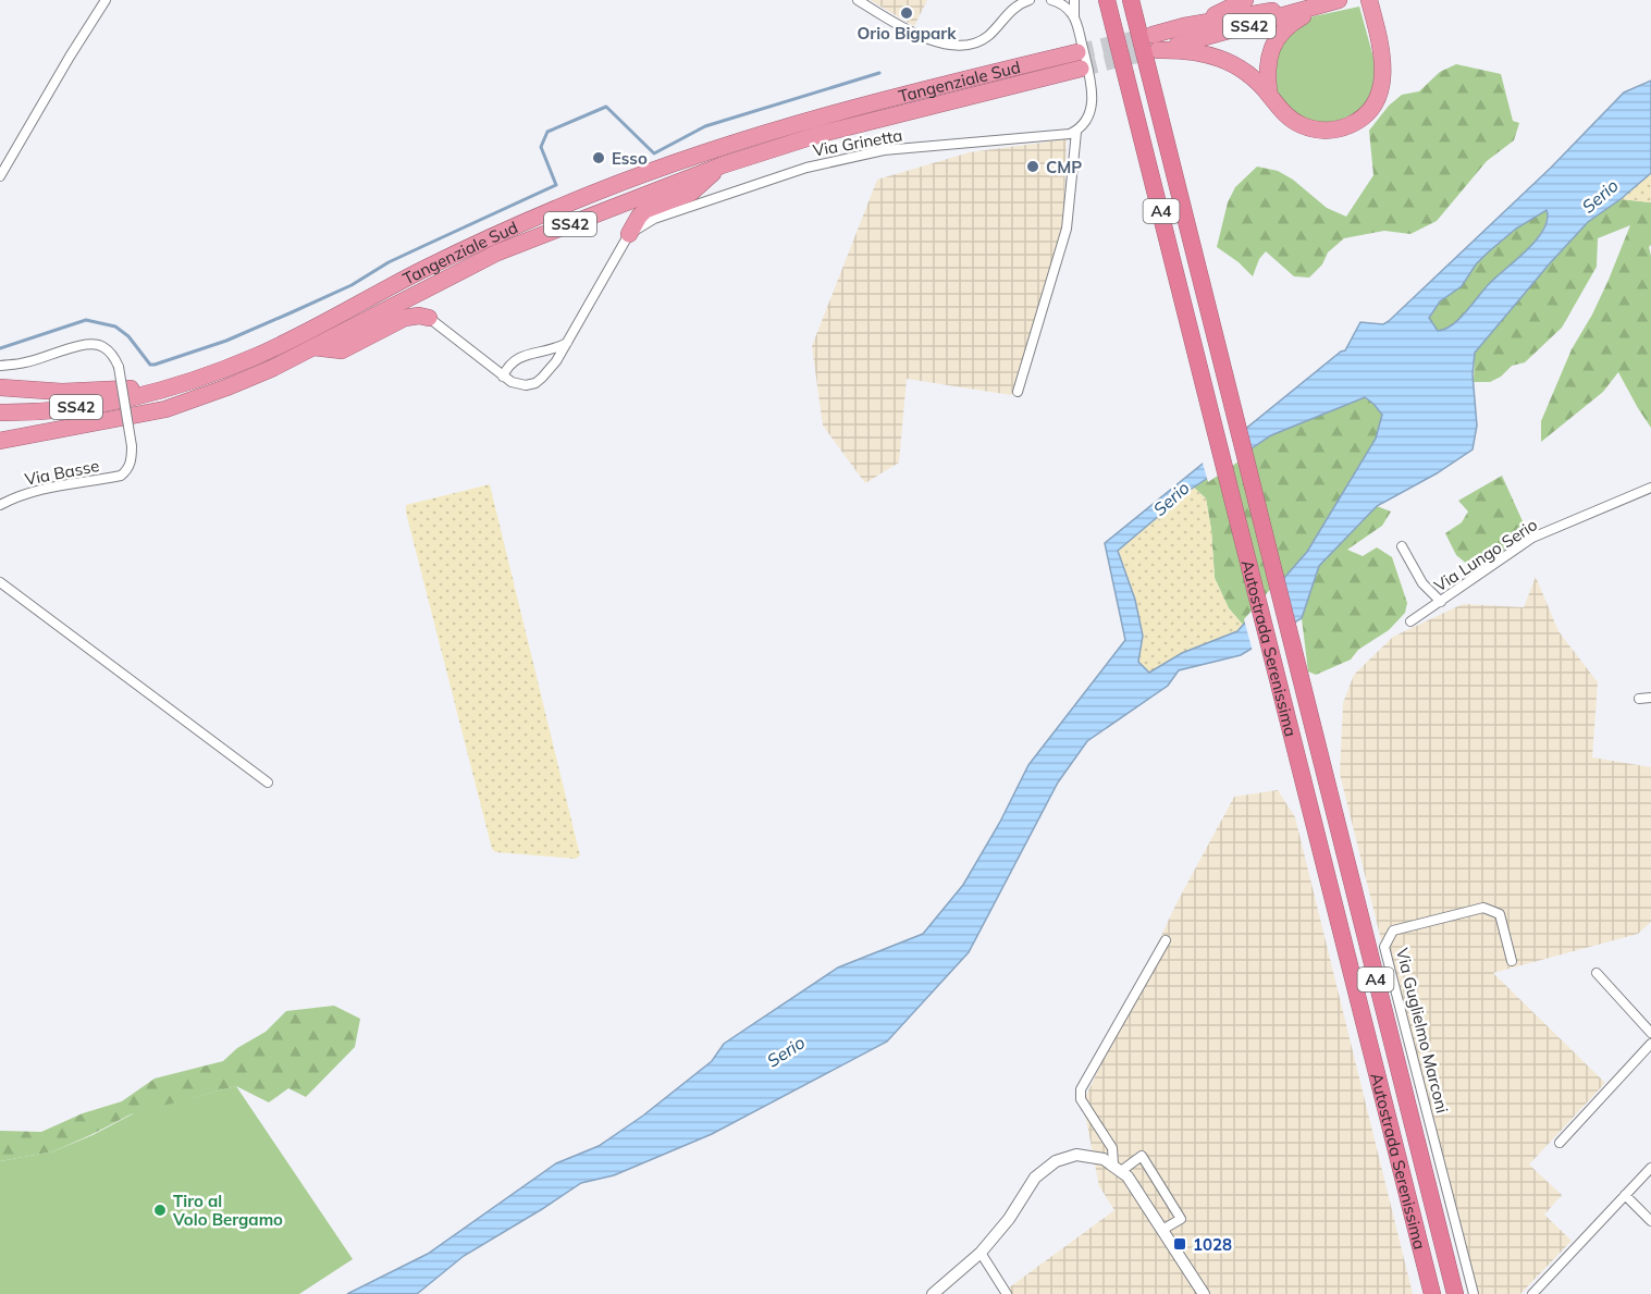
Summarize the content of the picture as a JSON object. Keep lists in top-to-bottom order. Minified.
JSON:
{"streets":{"highway":["SS42","Tangenziale Sud","A4","Autostrada Serenissima"],"street":["Via Grinetta","Via Basse","Via Lungo Serio","Via Guglielmo Marconi"]},"crossings":[["SS42","Tangenziale Sud"]],"water":["Serio"],"places":{"other":["Orio Bigpark","Esso","CMP","Tiro al Volo Bergamo"],"transit":["1028"]}}
